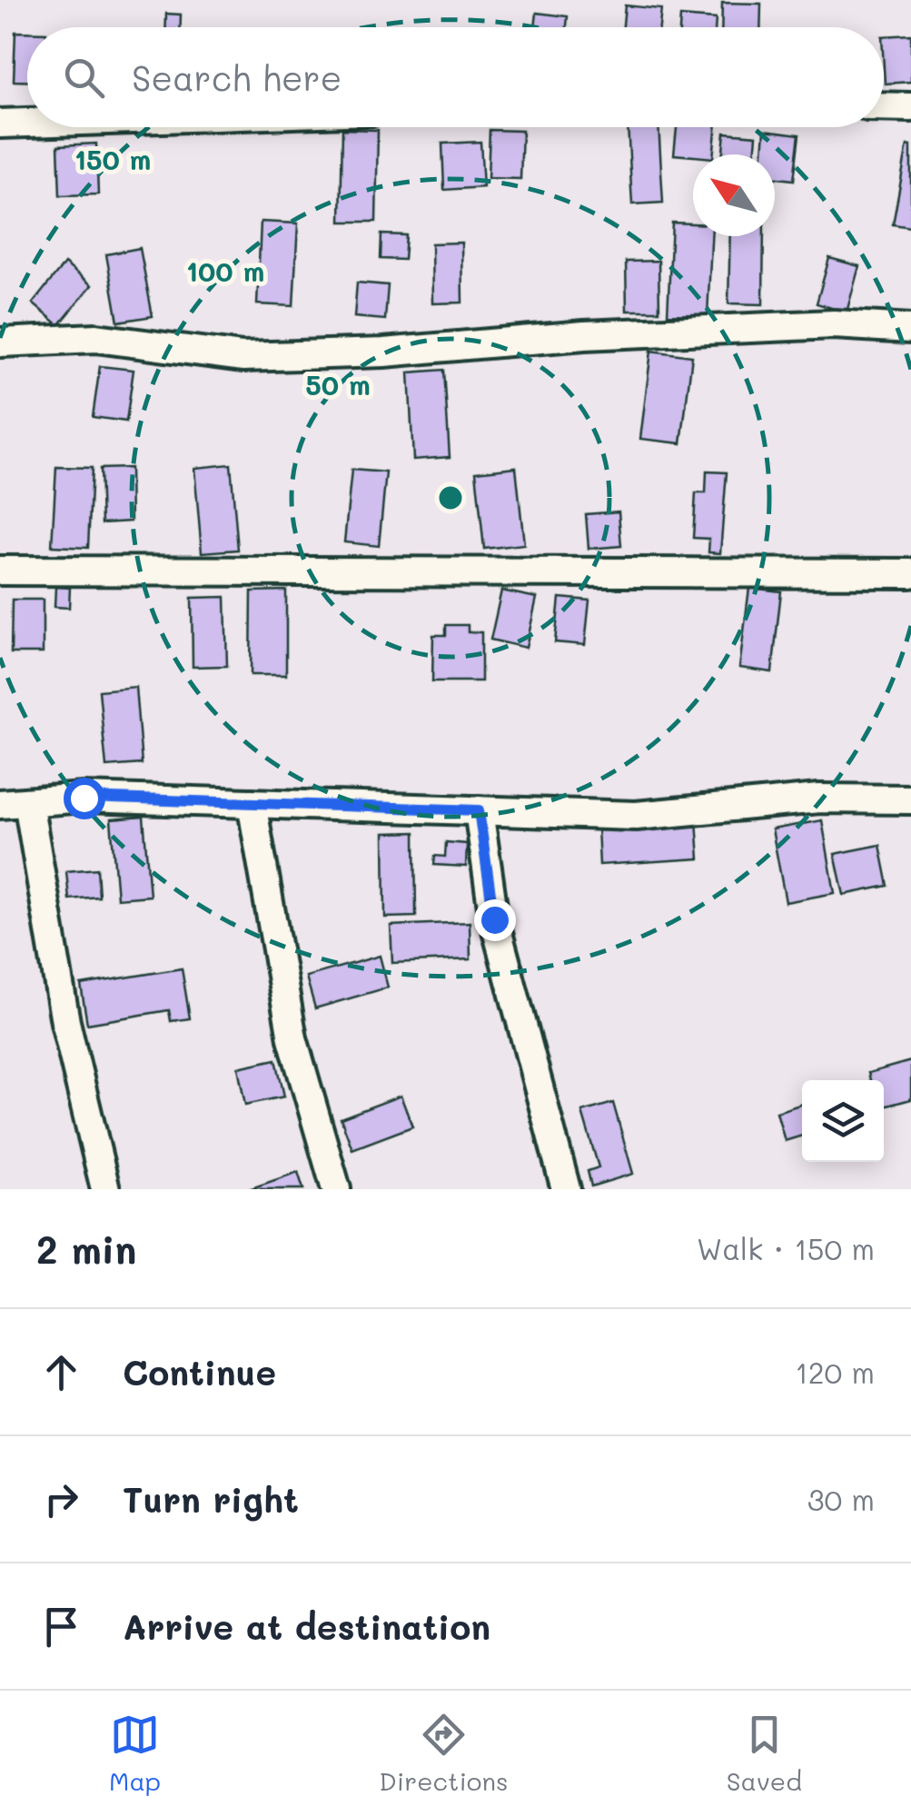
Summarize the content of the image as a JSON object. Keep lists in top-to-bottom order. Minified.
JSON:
{"north":"top left","page":{"search":"Search here","heading":["2 min","Walk · 150 m"],"list":[["Continue","120 m"],["Turn right","30 m"],"Arrive at destination"],"nav":["Map","Directions","Saved"]},"rings":["150 m","100 m","50 m"]}
